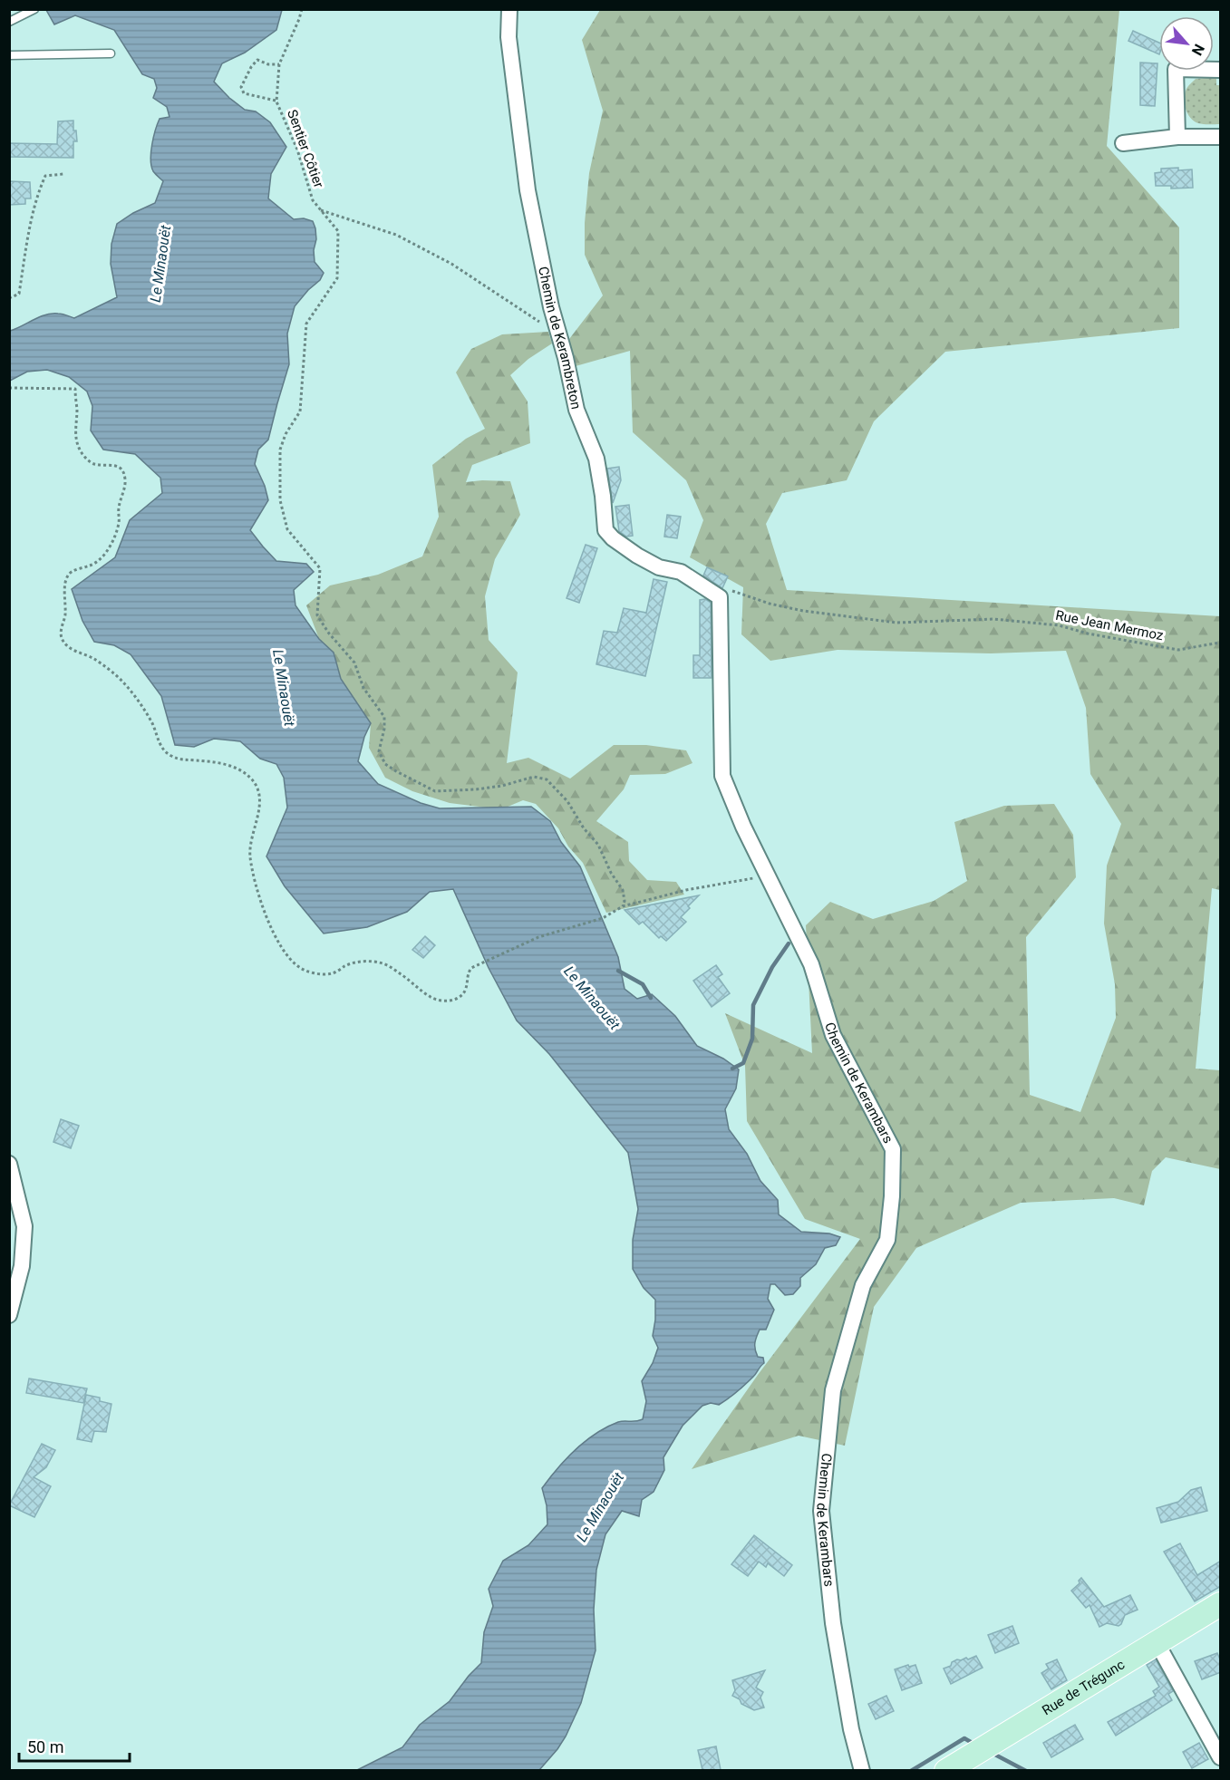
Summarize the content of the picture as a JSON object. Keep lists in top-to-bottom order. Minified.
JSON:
{"streets":{"main road":["Rue de Trégunc"],"street":["Chemin de Kerambreton","Chemin de Kerambars"],"path":["Sentier Côtier","Rue Jean Mermoz"]},"crossings":[["Chemin de Kerambreton","Rue Jean Mermoz"],["Chemin de Kerambreton","Chemin de Kerambars"],["Rue Jean Mermoz","Chemin de Kerambars"]],"water":["Le Minaouët"],"scale_bar":"50 m","north":"bottom right"}
